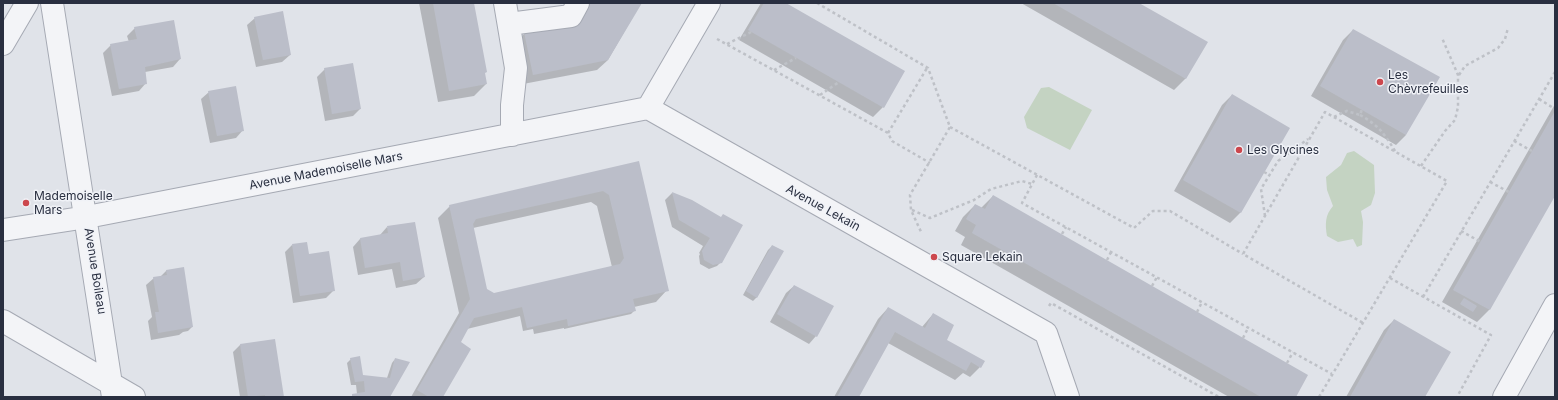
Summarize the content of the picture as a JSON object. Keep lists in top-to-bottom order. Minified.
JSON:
{"streets":{"street":["Avenue Mademoiselle Mars","Avenue Lekain","Avenue Boileau"]},"crossings":[["Avenue Mademoiselle Mars","Avenue Lekain"],["Avenue Mademoiselle Mars","Avenue Boileau"]],"places":["Les Chèvrefeuilles","Les Glycines","Mademoiselle Mars","Square Lekain"]}
